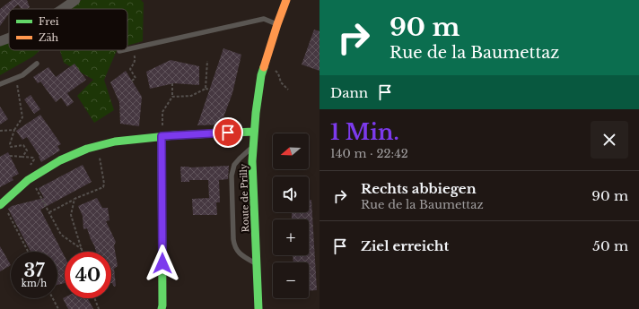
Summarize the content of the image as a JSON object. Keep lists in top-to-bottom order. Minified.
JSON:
{"streets":{"street":["Route de Prilly"]},"legend":["Frei","Zäh"],"north":"left","page":{"turn":["90 m","Rue de la Baumettaz"],"then":"Dann","heading":["1 Min.","140 m · 22:42"],"map_buttons":["+","−"],"list":[{"name":"Rechts abbiegen","note":"Rue de la Baumettaz","value":"90 m"},{"name":"Ziel erreicht","value":"50 m"}],"speed":"37 km/h","limit":"40"}}
